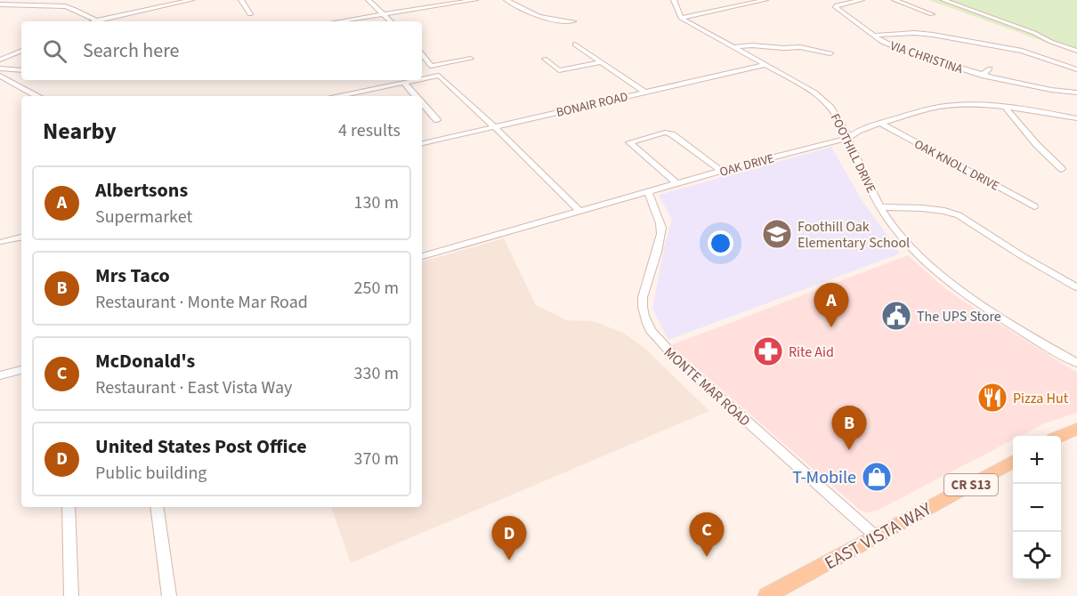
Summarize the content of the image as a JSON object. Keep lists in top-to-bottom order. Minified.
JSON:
{"streets":{"main road":["CR S13","EAST VISTA WAY"],"street":["VIA CHRISTINA","BONAIR ROAD","FOOTHILL DRIVE","OAK DRIVE","OAK KNOLL DRIVE","MONTE MAR ROAD"]},"crossings":[["BONAIR ROAD","FOOTHILL DRIVE"],["FOOTHILL DRIVE","OAK DRIVE"],["OAK DRIVE","OAK KNOLL DRIVE"],["OAK DRIVE","MONTE MAR ROAD"],["MONTE MAR ROAD","EAST VISTA WAY"]],"places":{"school or university":["Foothill Oak Elementary School"],"public building":["The UPS Store"],"pharmacy":["Rite Aid"],"restaurant":["Pizza Hut"],"shop":["T-Mobile"]},"page":{"search":"Search here","heading":["Nearby","4 results"],"list":[{"mark":"A","name":"Albertsons","note":"Supermarket","value":"130 m"},{"mark":"B","name":"Mrs Taco","note":"Restaurant · Monte Mar Road","value":"250 m"},{"mark":"C","name":"McDonald's","note":"Restaurant · East Vista Way","value":"330 m"},{"mark":"D","name":"United States Post Office","note":"Public building","value":"370 m"}],"pins":["A","B","C","D"],"map_buttons":["+","−"]}}
